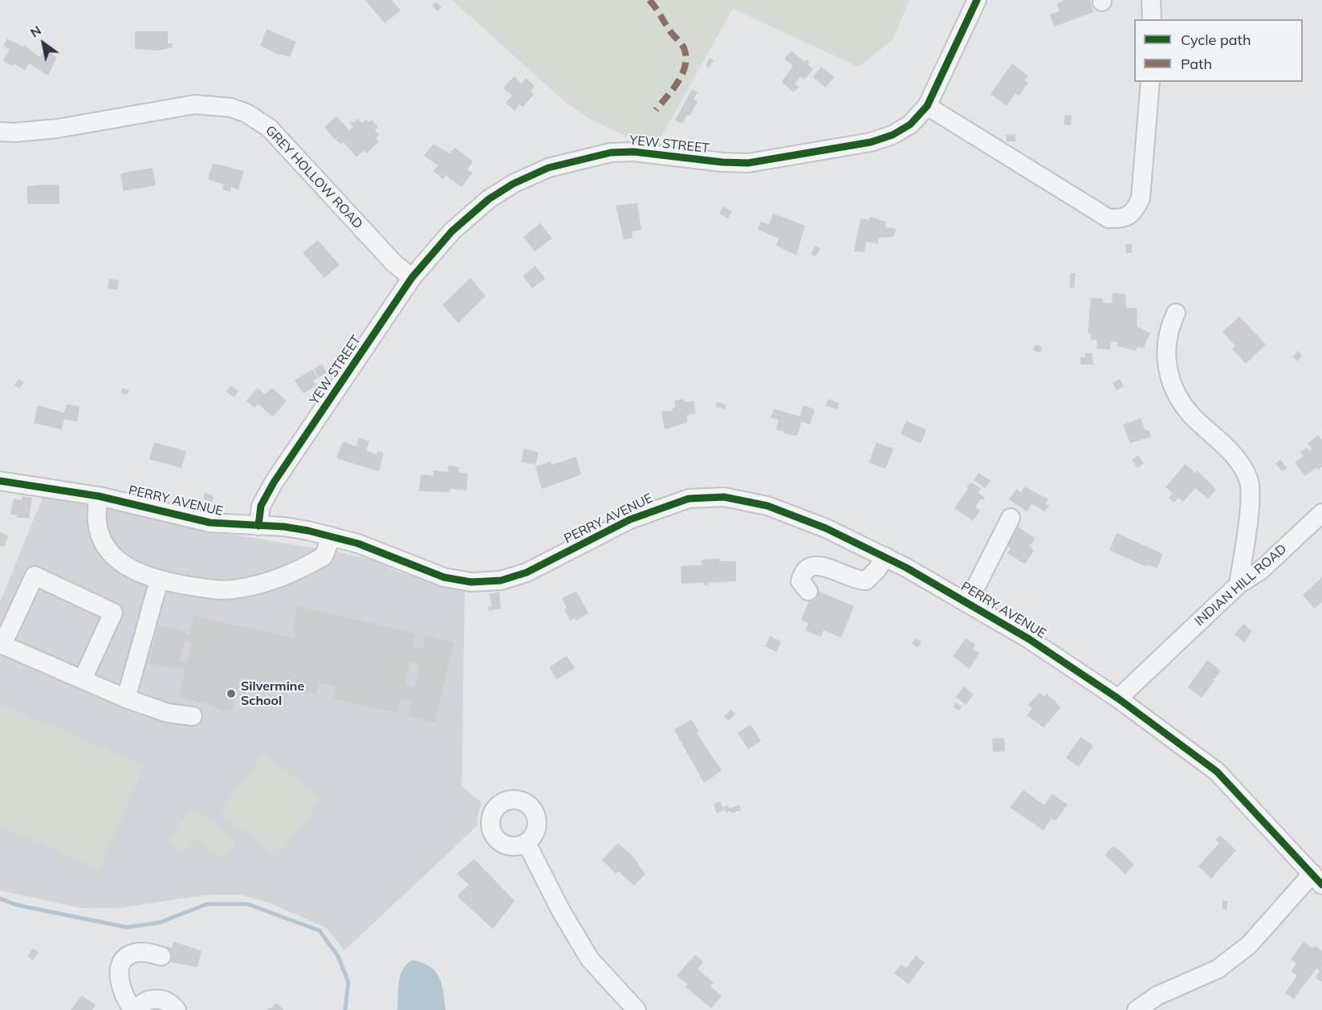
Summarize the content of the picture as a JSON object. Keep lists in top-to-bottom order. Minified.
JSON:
{"streets":{"street":["YEW STREET","GREY HOLLOW ROAD","PERRY AVENUE","INDIAN HILL ROAD"]},"crossings":[["YEW STREET","GREY HOLLOW ROAD"],["YEW STREET","PERRY AVENUE"],["PERRY AVENUE","INDIAN HILL ROAD"]],"places":["Silvermine School"],"legend":["Cycle path","Path"],"north":"top left"}
